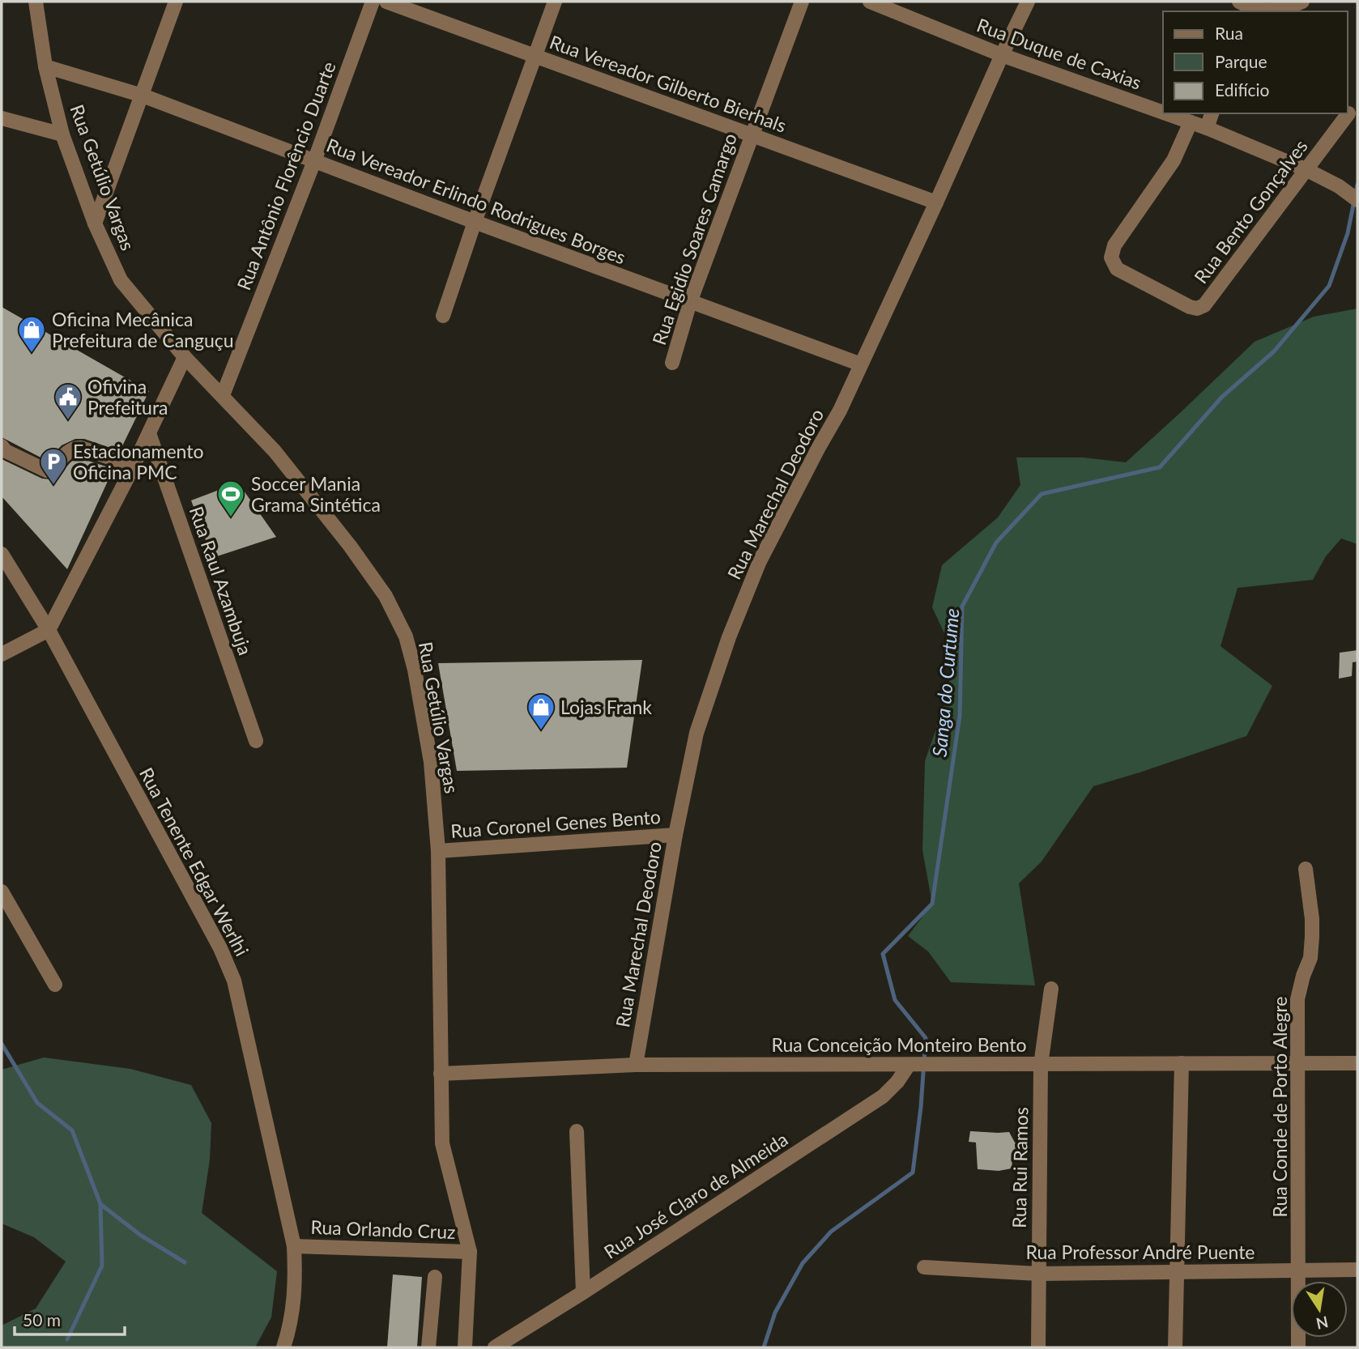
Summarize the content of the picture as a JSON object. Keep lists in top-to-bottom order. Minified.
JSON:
{"streets":{"street":["Rua Duque de Caxias","Rua Vereador Gilberto Bierhals","Rua Antônio Florêncio Duarte","Rua Getúlio Vargas","Rua Vereador Erlindo Rodrigues Borges","Rua Bento Gonçalves","Rua Egidio Soares Camargo","Rua Marechal Deodoro","Rua Raul Azambuja","Rua Coronel Genes Bento","Rua Tenente Edgar Werlhi","Rua Conceição Monteiro Bento","Rua Conde de Porto Alegre","Rua Rui Ramos","Rua José Claro de Almeida","Rua Orlando Cruz","Rua Professor André Puente"]},"crossings":[["Rua Duque de Caxias","Rua Bento Gonçalves"],["Rua Duque de Caxias","Rua Marechal Deodoro"],["Rua Vereador Gilberto Bierhals","Rua Egidio Soares Camargo"],["Rua Vereador Gilberto Bierhals","Rua Marechal Deodoro"],["Rua Antônio Florêncio Duarte","Rua Getúlio Vargas"],["Rua Antônio Florêncio Duarte","Rua Vereador Erlindo Rodrigues Borges"],["Rua Getúlio Vargas","Rua Vereador Erlindo Rodrigues Borges"],["Rua Getúlio Vargas","Rua Coronel Genes Bento"],["Rua Getúlio Vargas","Rua Conceição Monteiro Bento"],["Rua Getúlio Vargas","Rua Orlando Cruz"],["Rua Vereador Erlindo Rodrigues Borges","Rua Egidio Soares Camargo"],["Rua Vereador Erlindo Rodrigues Borges","Rua Marechal Deodoro"],["Rua Marechal Deodoro","Rua Coronel Genes Bento"],["Rua Marechal Deodoro","Rua Conceição Monteiro Bento"],["Rua Tenente Edgar Werlhi","Rua Orlando Cruz"],["Rua Conceição Monteiro Bento","Rua Conde de Porto Alegre"],["Rua Conceição Monteiro Bento","Rua Rui Ramos"],["Rua Conceição Monteiro Bento","Rua José Claro de Almeida"],["Rua Conde de Porto Alegre","Rua Professor André Puente"],["Rua Rui Ramos","Rua Professor André Puente"]],"water":["Sanga do Curtume"],"places":{"shop":["Oficina Mecânica Prefeitura de Canguçu","Lojas Frank"],"public building":["Ofivina Prefeitura"],"parking":["Estacionamento Oficina PMC"],"sports":["Soccer Mania Grama Sintética"]},"legend":["Rua","Parque","Edifício"],"scale_bar":"50 m","north":"bottom"}
